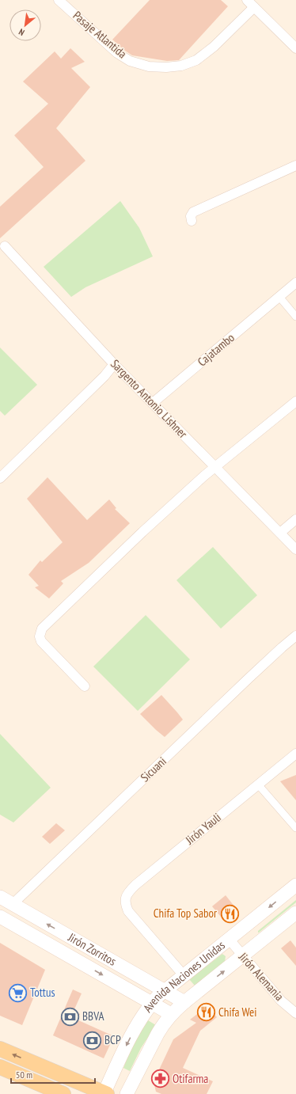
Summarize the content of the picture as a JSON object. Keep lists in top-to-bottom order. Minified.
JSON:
{"streets":{"main road":["Jirón Zorritos","Avenida Naciones Unidas"],"street":["Pasaje Atlantida","Cajatambo","Sargento Antonio Lishner","Sicuani","Jirón Yauli","Jirón Alemania"]},"crossings":[["Cajatambo","Sargento Antonio Lishner"],["Sicuani","Jirón Zorritos"],["Jirón Yauli","Avenida Naciones Unidas"],["Jirón Zorritos","Avenida Naciones Unidas"],["Jirón Alemania","Avenida Naciones Unidas"]],"places":{"restaurant":["Chifa Top Sabor","Chifa Wei"],"supermarket":["Tottus"],"bank":["BBVA","BCP"],"pharmacy":["Otifarma"]},"scale_bar":"50 m","north":"bottom left"}
